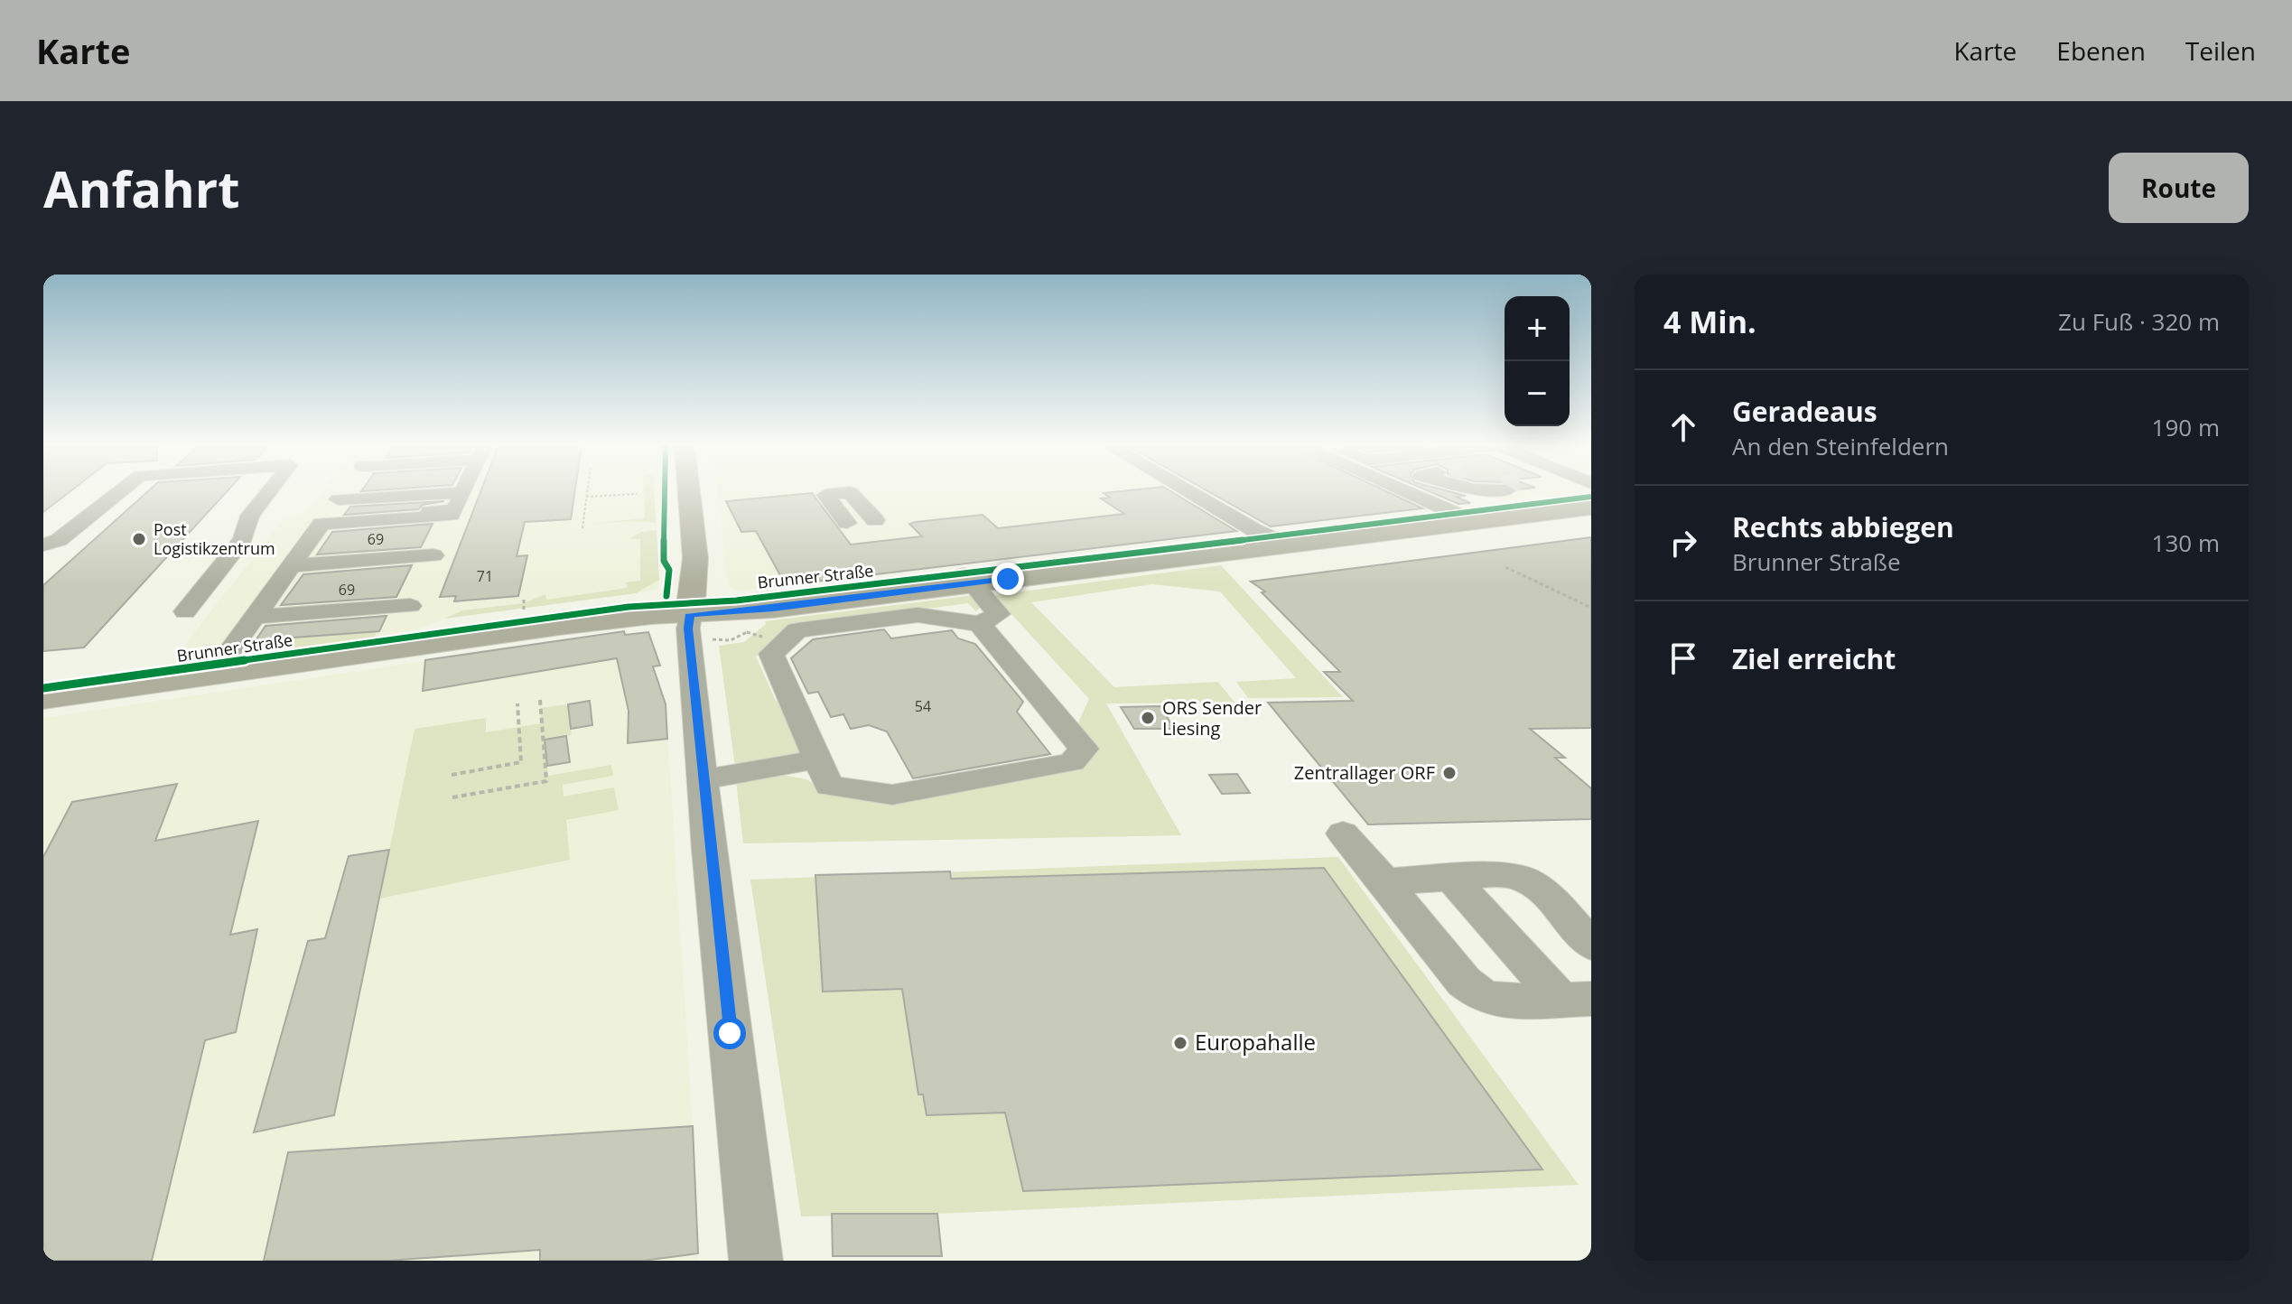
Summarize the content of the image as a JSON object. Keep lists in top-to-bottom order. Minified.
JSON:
{"streets":{"main road":["Brunner Straße"]},"places":["Post Logistikzentrum","ORS Sender Liesing","Zentrallager ORF","Europahalle"],"house_numbers":["69","71","69","54"],"page":{"header":"Karte","nav":["Karte","Ebenen","Teilen"],"buttons":"Route","title":"Anfahrt","heading":["4 Min.","Zu Fuß · 320 m"],"map_buttons":["+","−"],"list":[["Geradeaus","An den Steinfeldern","190 m"],["Rechts abbiegen","Brunner Straße","130 m"],"Ziel erreicht"]}}
